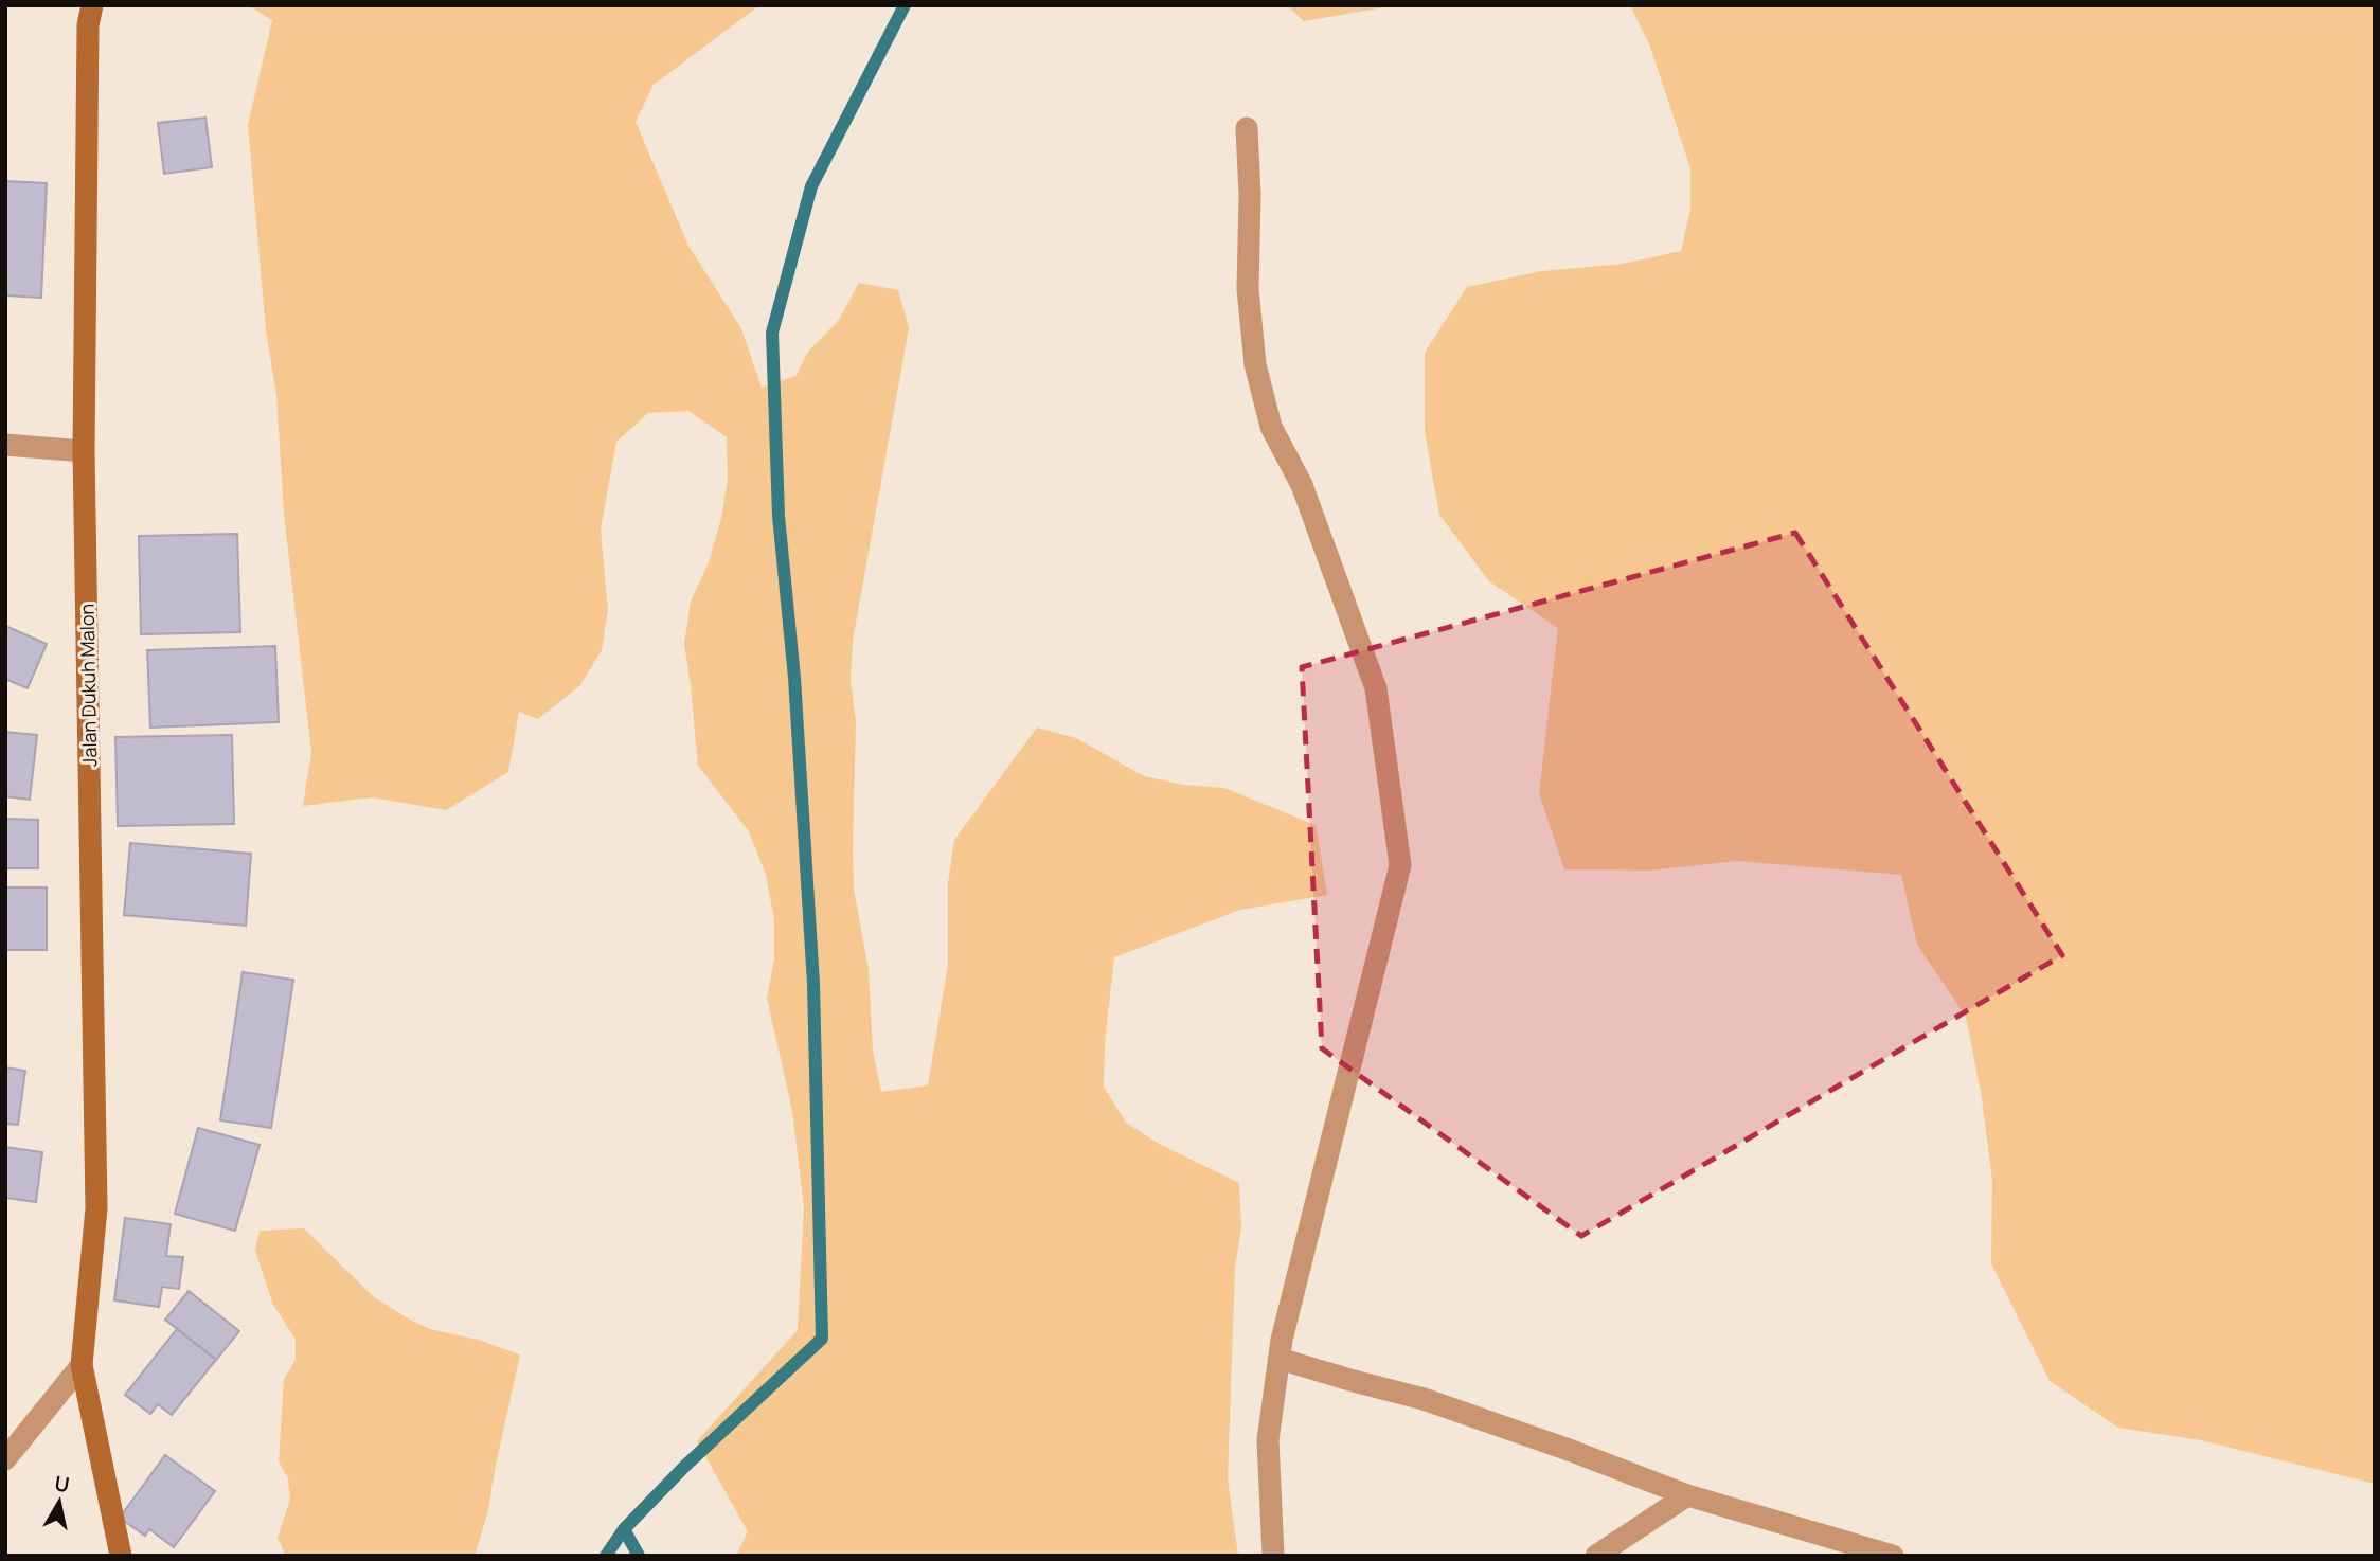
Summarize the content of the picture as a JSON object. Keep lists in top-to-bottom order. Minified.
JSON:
{"streets":{"street":["Jalan Dukuh Malon"]},"north":"top"}
